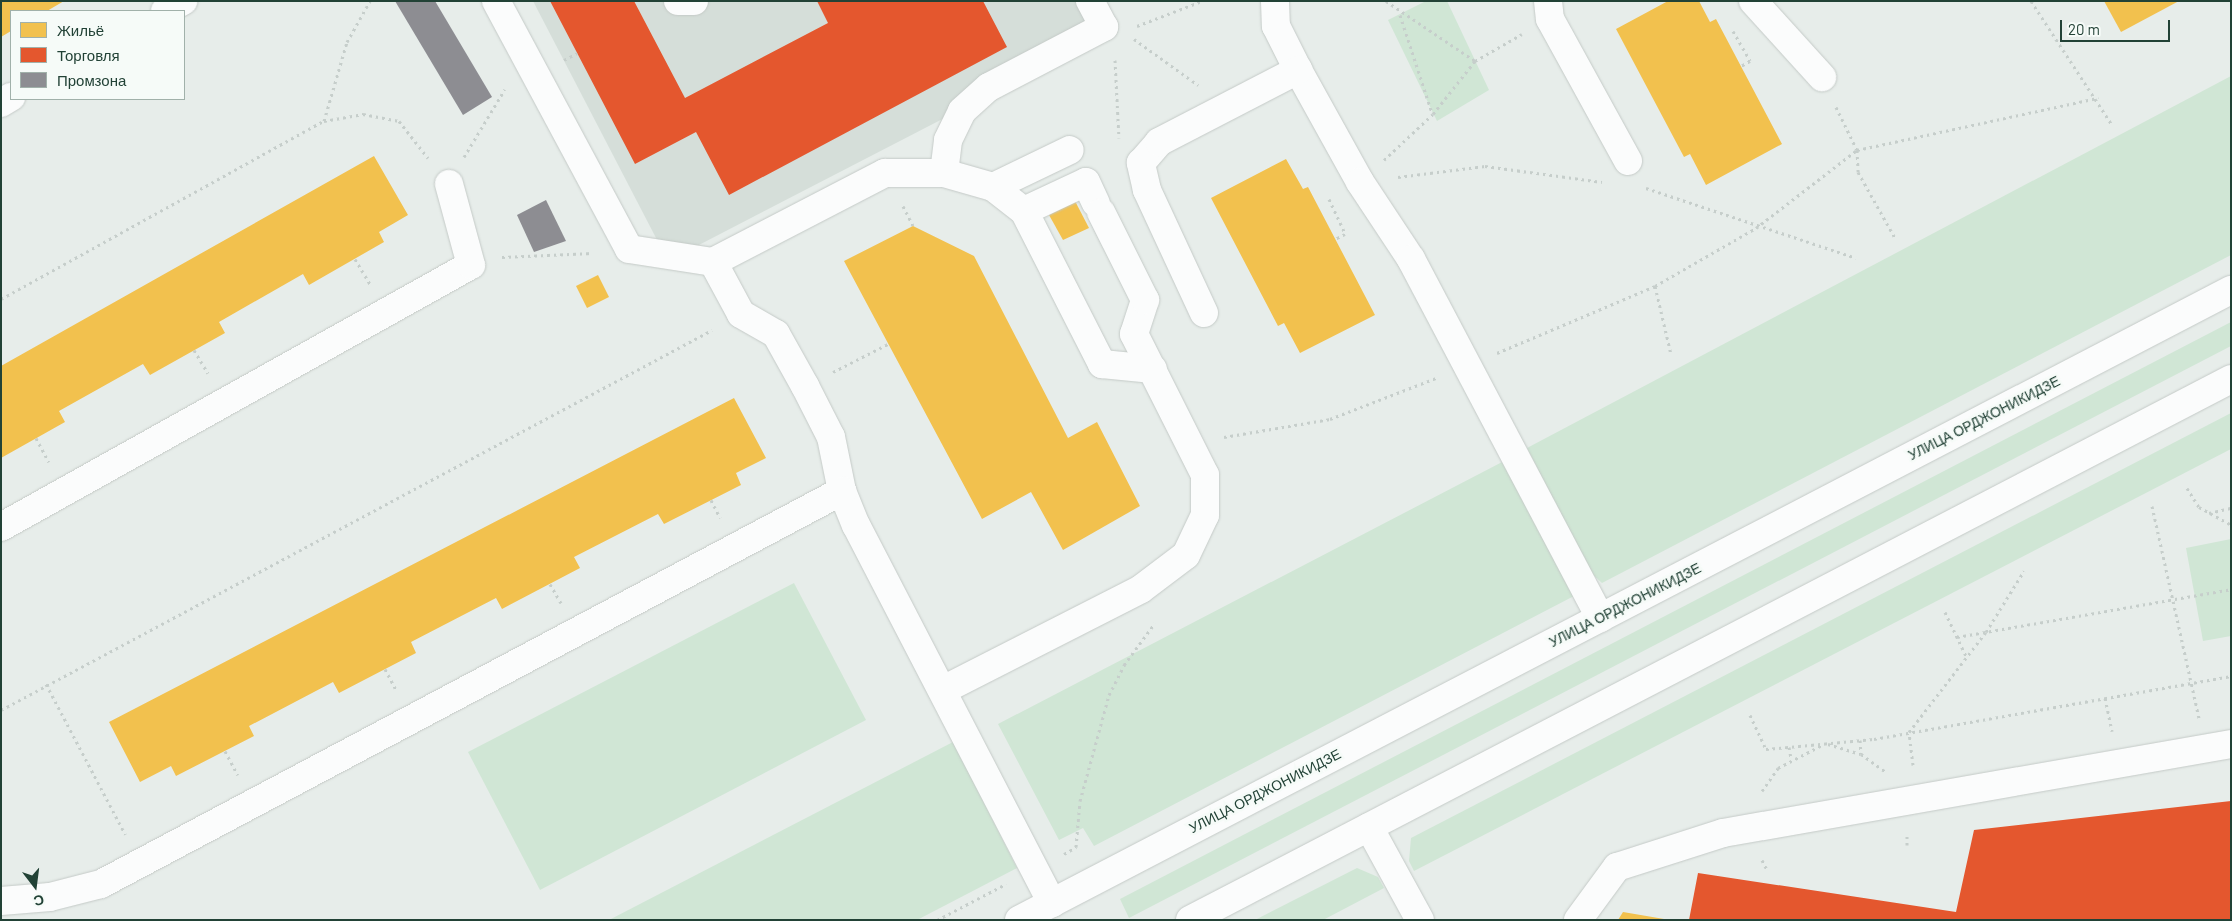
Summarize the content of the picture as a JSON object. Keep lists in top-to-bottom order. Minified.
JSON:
{"streets":{"street":["УЛИЦА ОРДЖОНИКИДЗЕ"]},"legend":["Жильё","Торговля","Промзона"],"scale_bar":"20 m","north":"bottom"}
